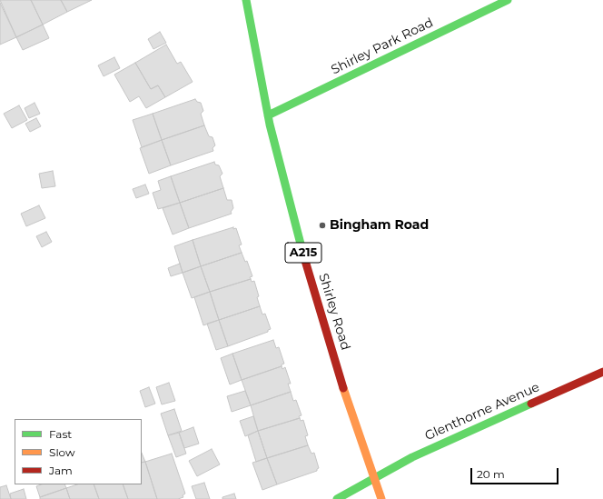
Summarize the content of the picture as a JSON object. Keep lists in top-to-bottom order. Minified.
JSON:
{"streets":{"street":["Shirley Park Road","A215","Shirley Road","Glenthorne Avenue"]},"crossings":[["Shirley Park Road","Shirley Road"],["Shirley Road","Glenthorne Avenue"]],"places":["Bingham Road"],"legend":["Fast","Slow","Jam"],"scale_bar":"20 m"}
